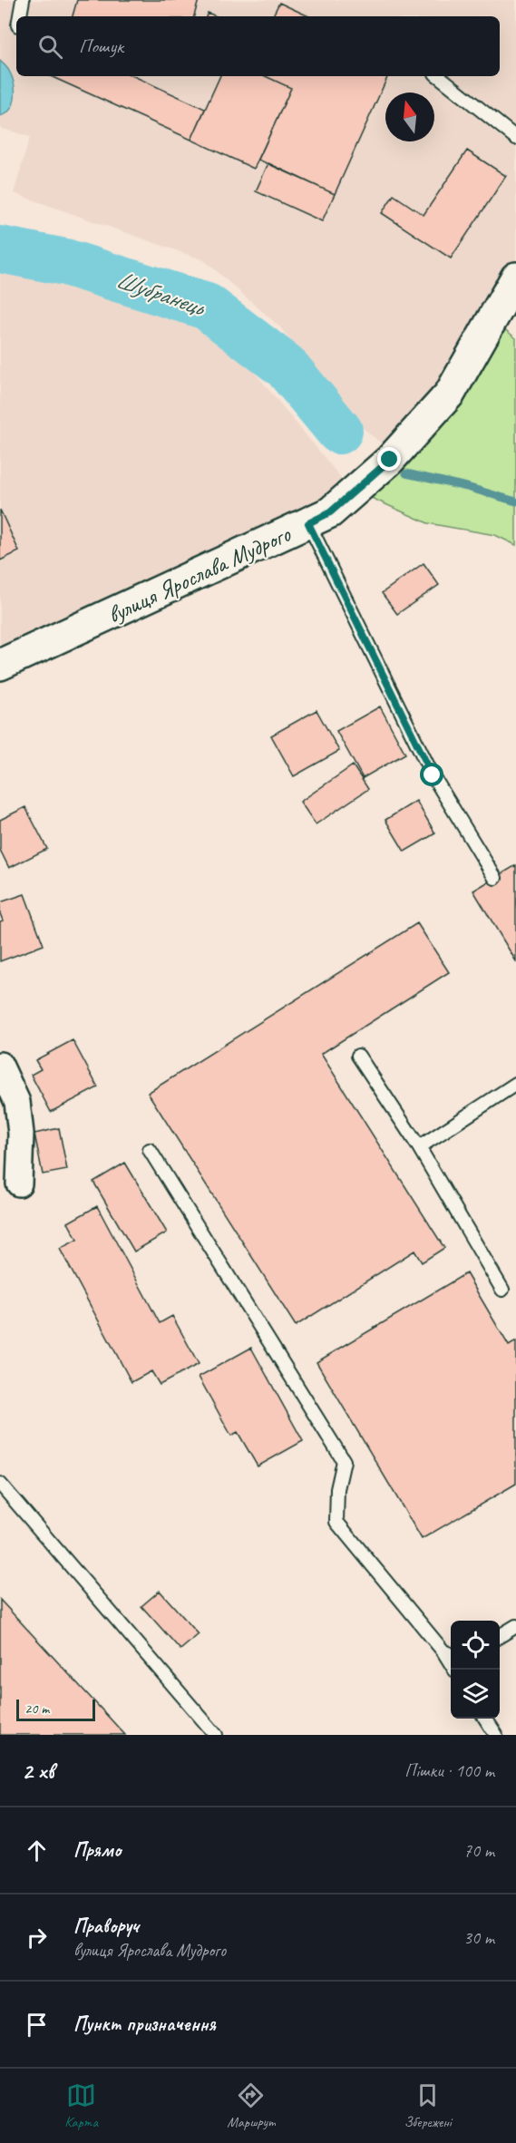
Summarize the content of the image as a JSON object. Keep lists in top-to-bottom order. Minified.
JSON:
{"streets":{"main road":["вулиця Ярослава Мудрого"]},"water":["Шубранець"],"scale_bar":"20 m","north":"top","page":{"search":"Пошук","scale":"20 m","heading":["2 хв","Пішки · 100 m"],"list":[["Прямо","70 m"],["Праворуч","вулиця Ярослава Мудрого","30 m"],"Пункт призначення"],"nav":["Карта","Маршрут","Збережені"]}}
